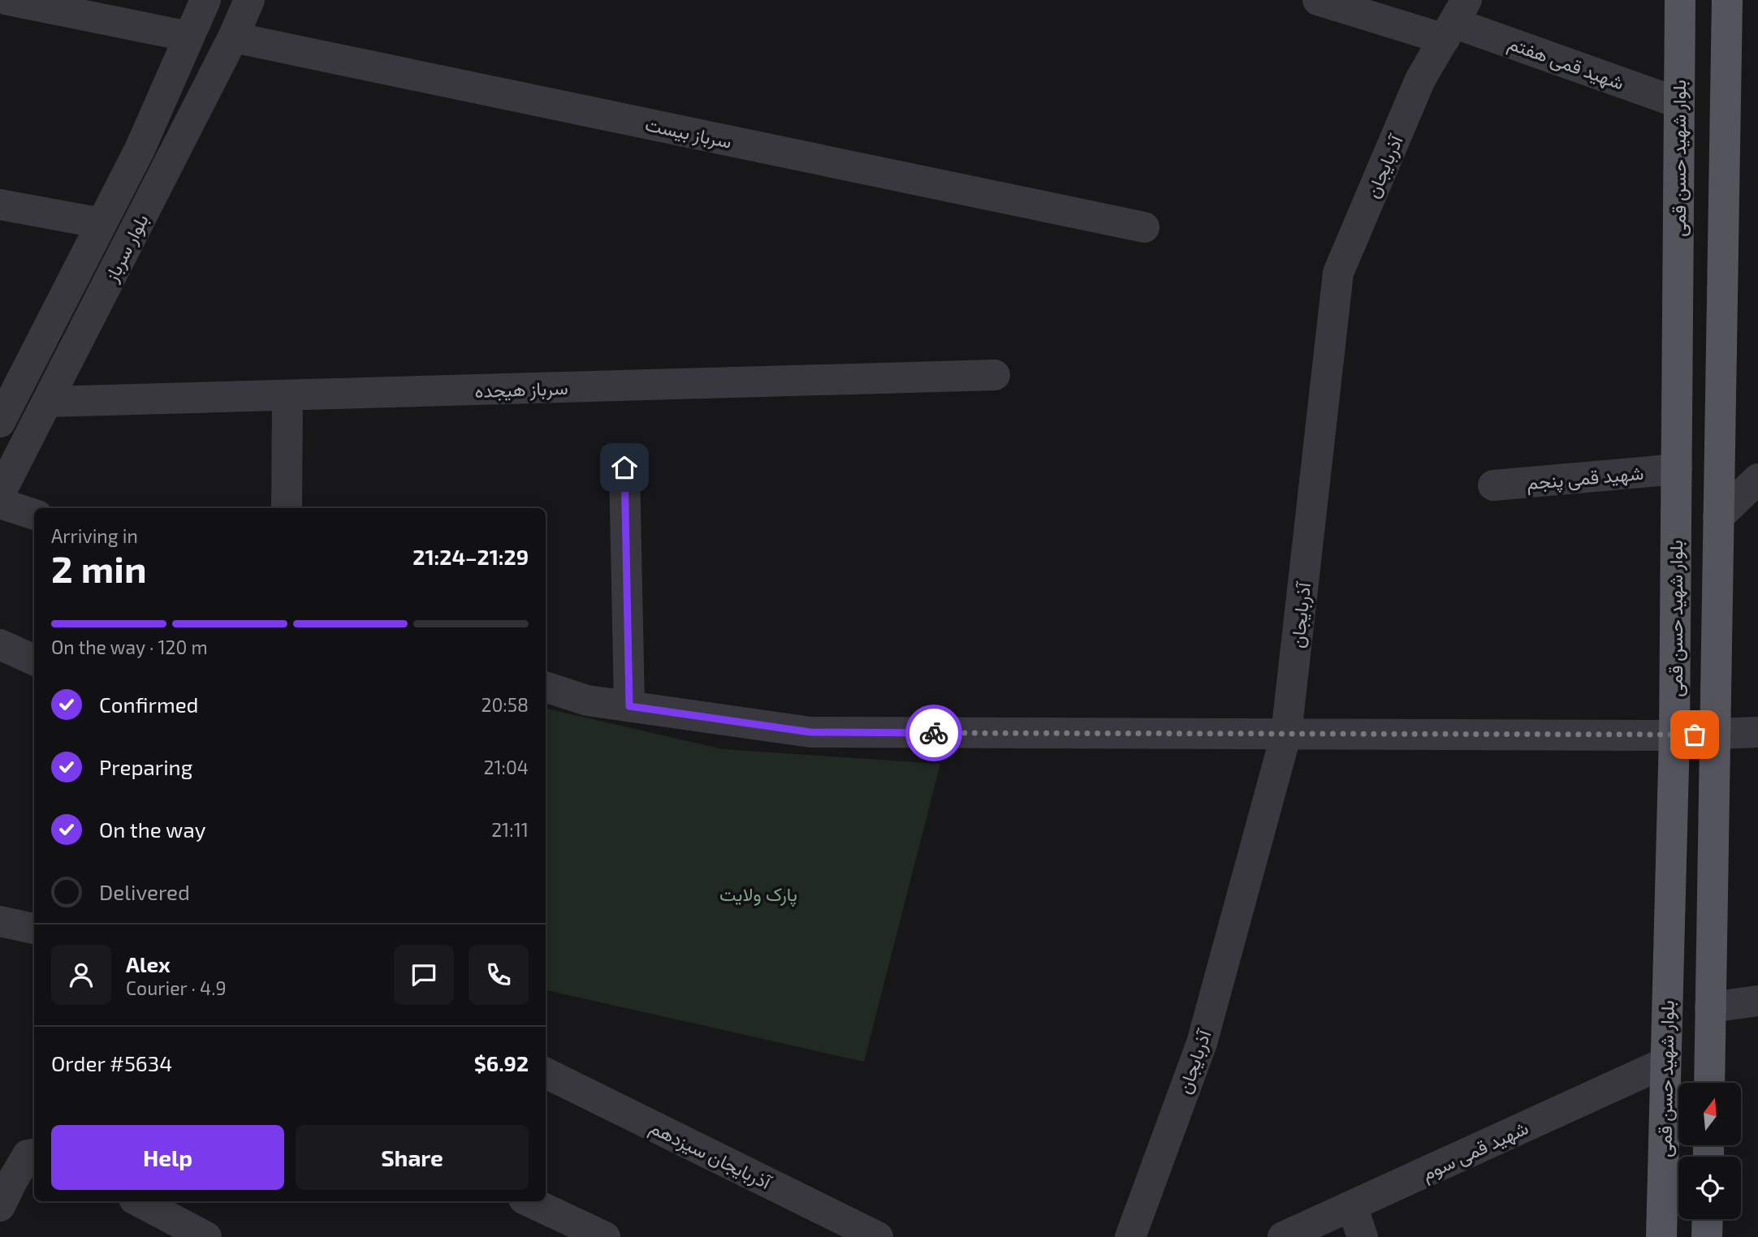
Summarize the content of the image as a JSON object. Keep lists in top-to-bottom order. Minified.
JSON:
{"streets":{"main road":["بلوار شهید حسن قمی"],"street":["شهید قمی هفتم","سرباز بیست","آذربایجان","بلوار سرباز","سرباز هیجده","شهید قمی پنجم","شهید قمی سوم","آذربایجان سیزدهم"]},"crossings":[["شهید قمی هفتم","بلوار شهید حسن قمی"],["شهید قمی هفتم","آذربایجان"],["سرباز بیست","بلوار سرباز"],["بلوار شهید حسن قمی","شهید قمی پنجم"],["بلوار شهید حسن قمی","شهید قمی سوم"],["بلوار سرباز","سرباز هیجده"]],"parks":["پارک ولایت"],"north":"top","page":{"heading":["2 min","Arriving in","21:24–21:29"],"panel":["Alex","Courier · 4.9","Order #5634","$6.92"],"bar":"On the way · 120 m","list":[["Confirmed","20:58"],["Preparing","21:04"],["On the way","21:11"],"Delivered"],"buttons":["Help","Share"]}}
